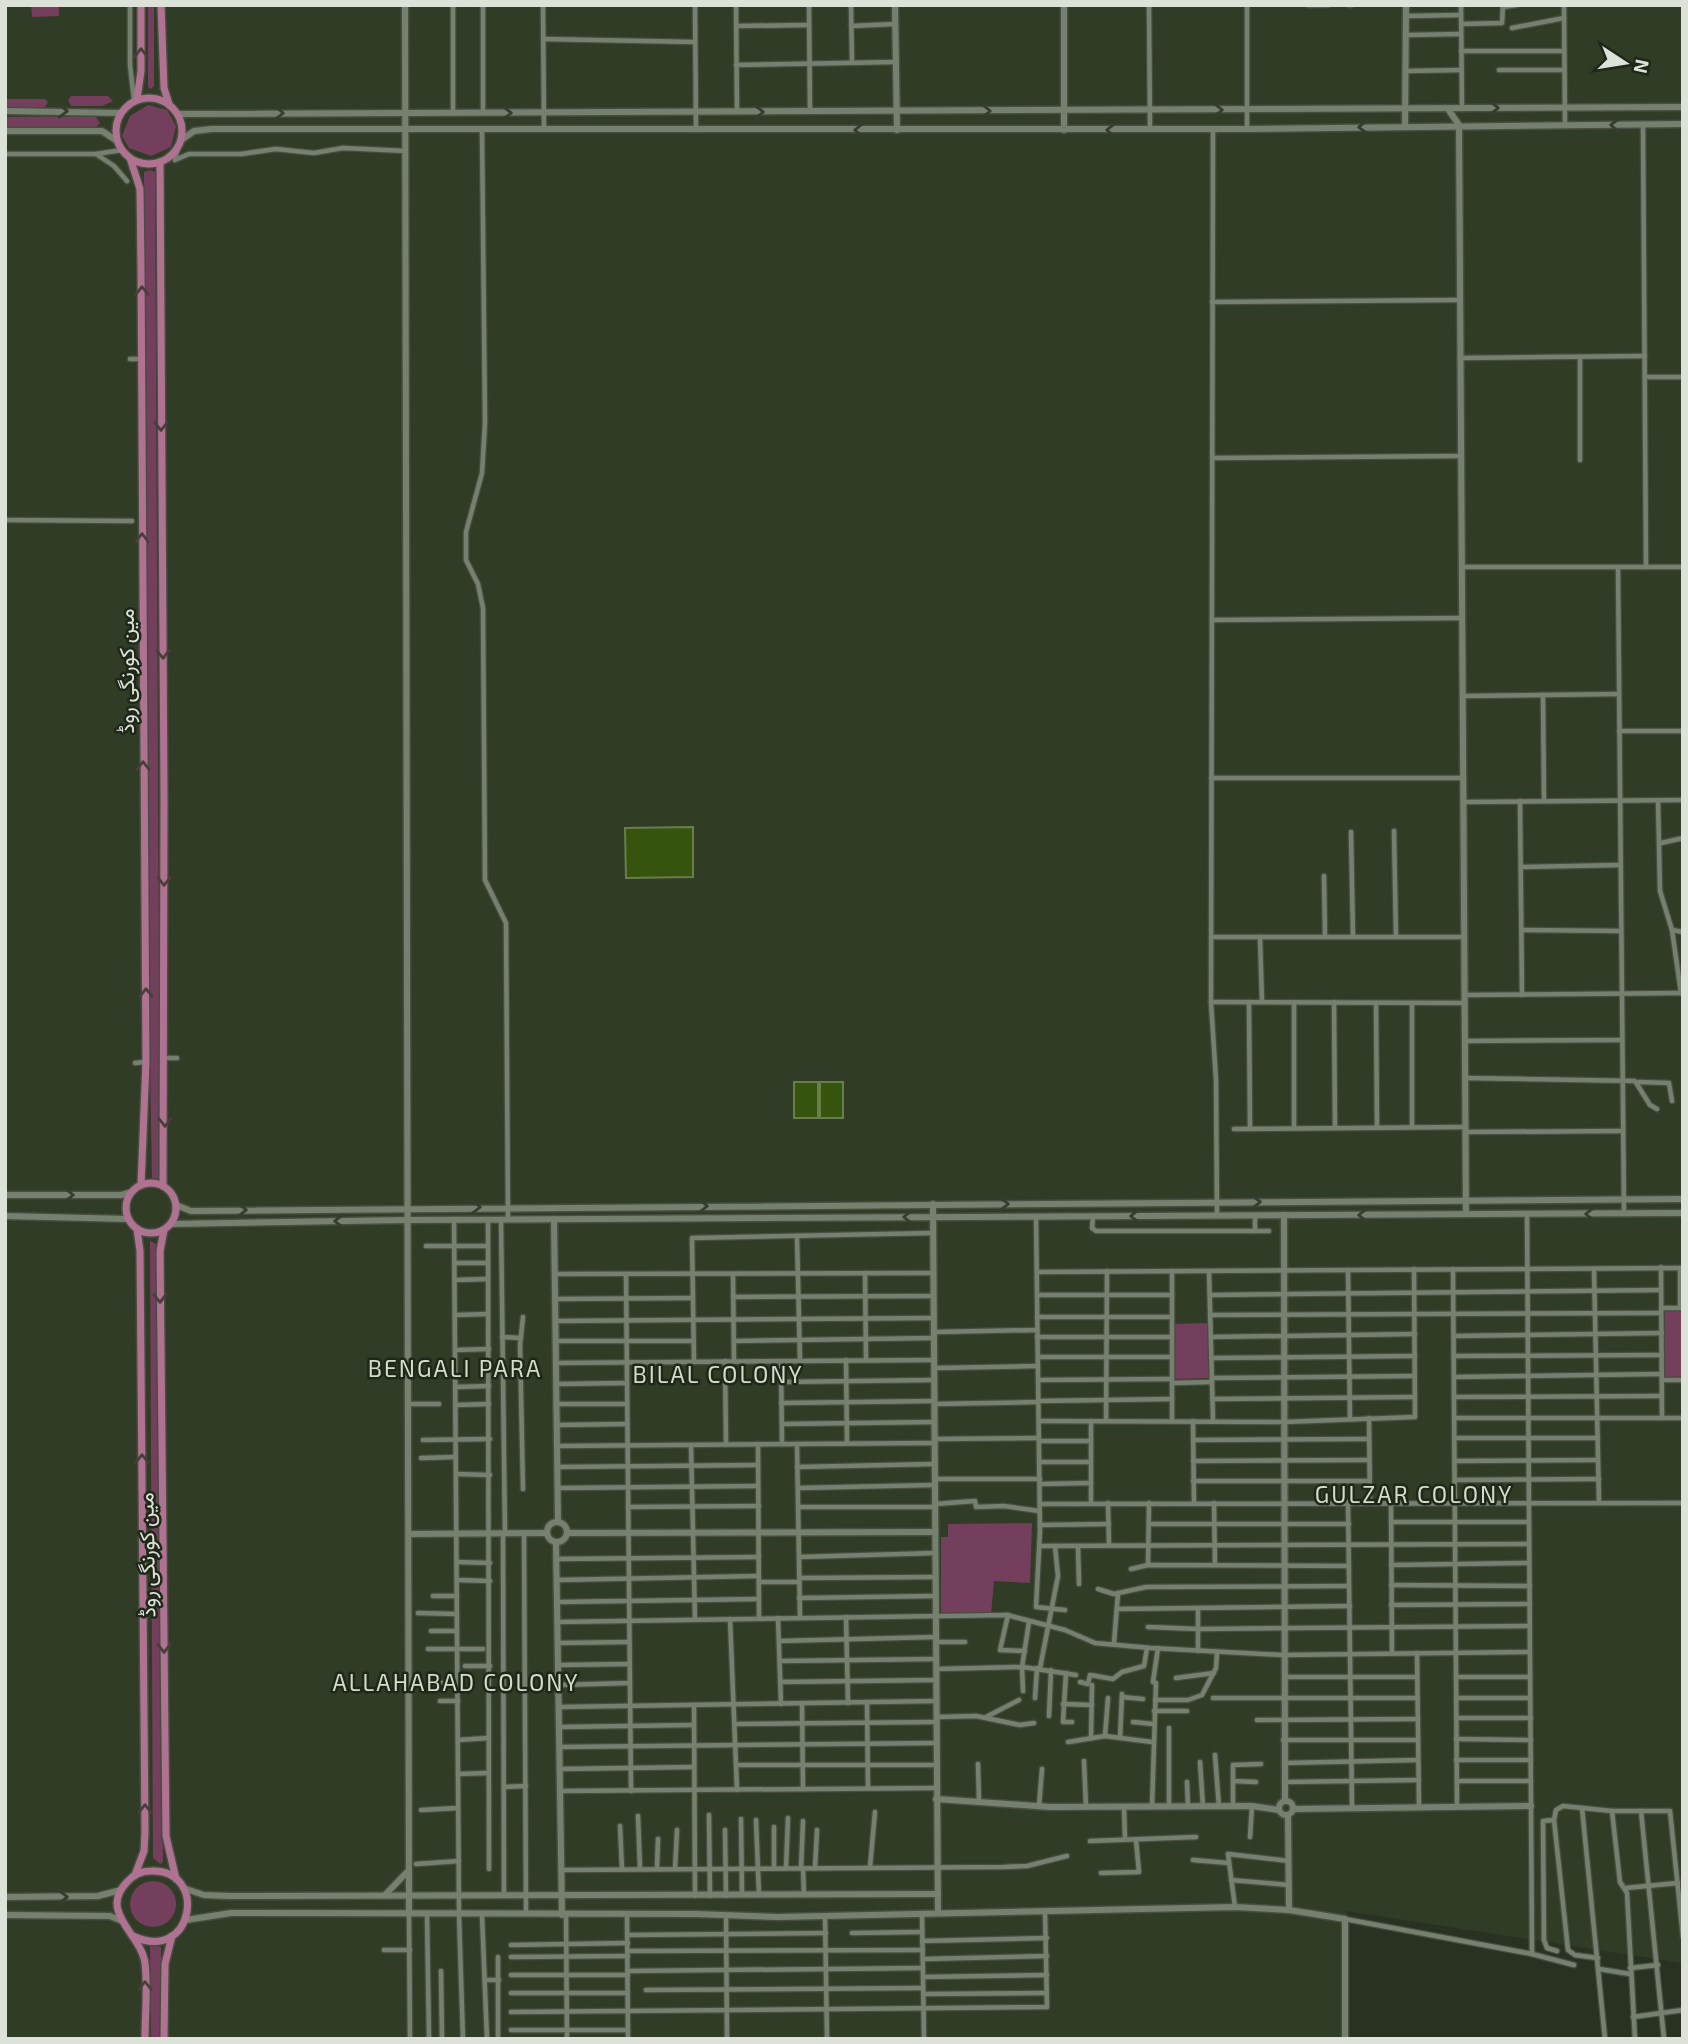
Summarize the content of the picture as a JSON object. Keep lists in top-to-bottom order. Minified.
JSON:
{"streets":{"main road":["مین کورنگی روڈ"]},"districts":["BENGALI PARA","BILAL COLONY","GULZAR COLONY","ALLAHABAD COLONY"],"north":"right"}
